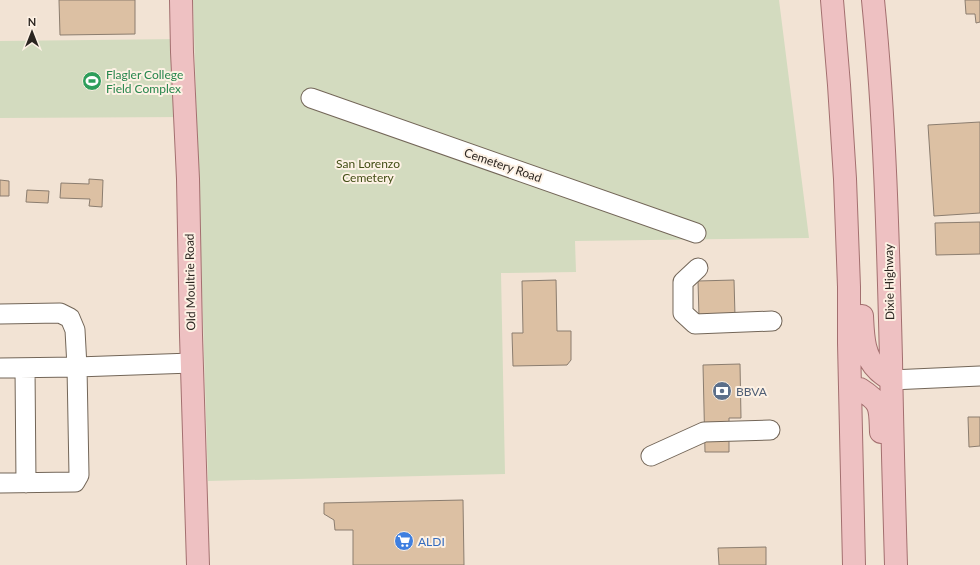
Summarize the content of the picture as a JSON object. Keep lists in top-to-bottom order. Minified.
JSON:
{"streets":{"main road":["Old Moultrie Road","Dixie Highway"],"street":["Cemetery Road"]},"parks":["San Lorenzo Cemetery"],"places":{"sports":["Flagler College Field Complex"],"bank":["BBVA"],"supermarket":["ALDI"]},"north":"top"}
